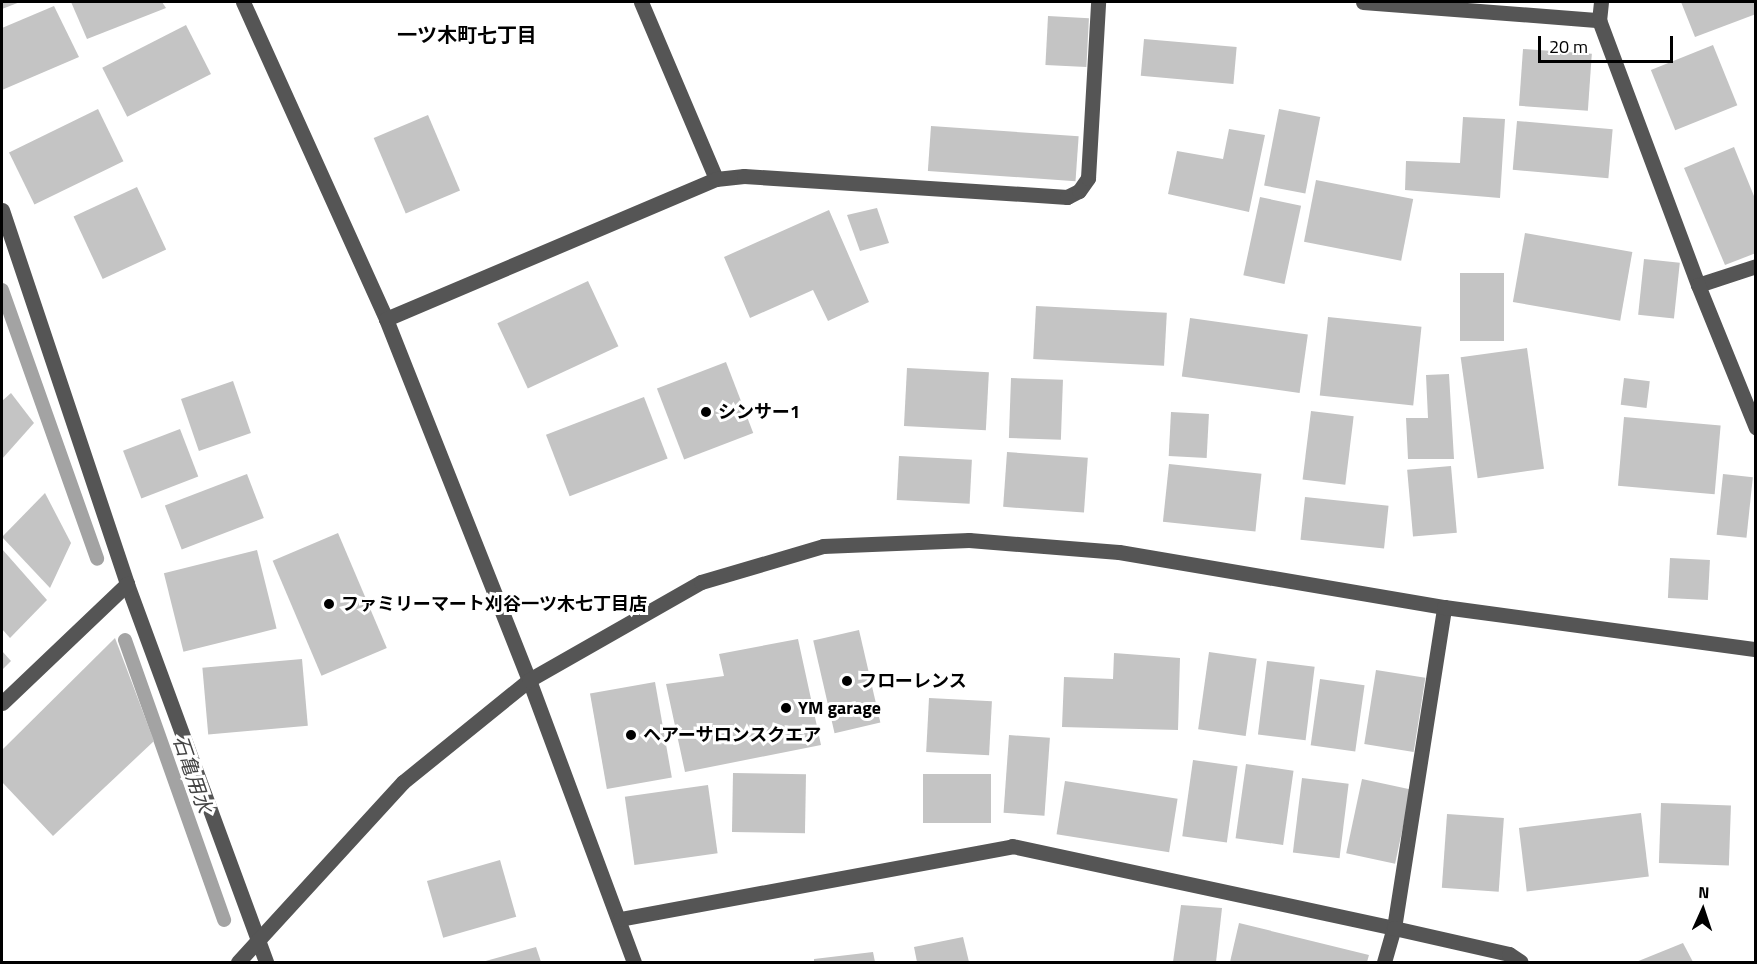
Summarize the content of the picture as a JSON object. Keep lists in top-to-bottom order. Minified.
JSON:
{"districts":["一ツ木町七丁目"],"water":["石亀用水"],"places":["シンサー1","ファミリーマート刈谷一ツ木七丁目店","フローレンス","YM garage","ヘアーサロンスクエア"],"scale_bar":"20 m","north":"top"}
